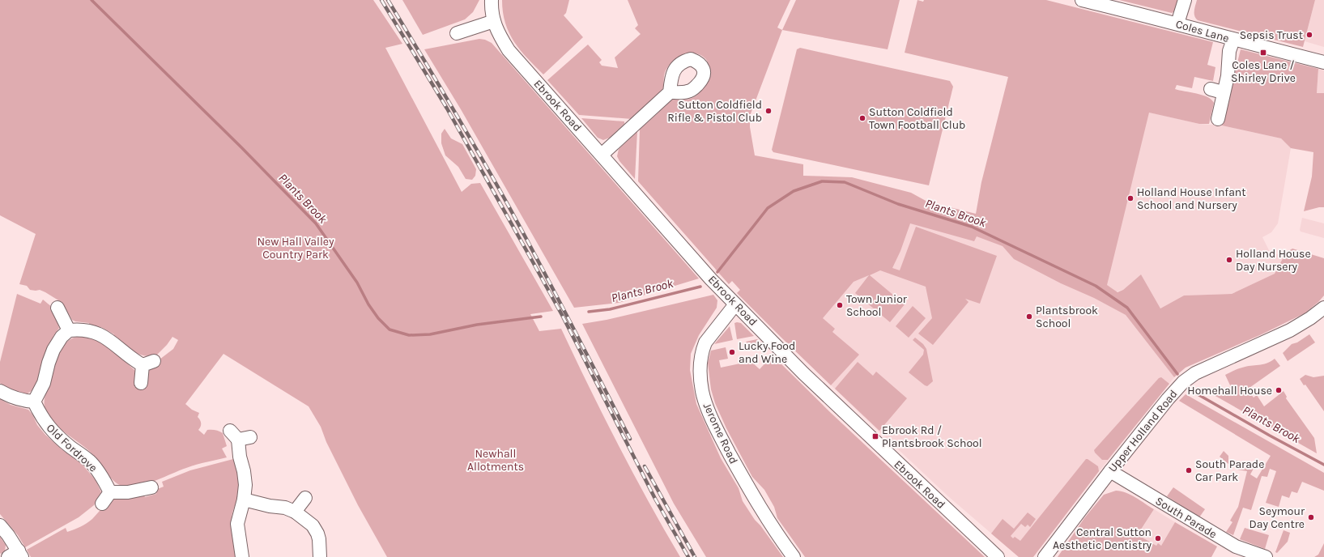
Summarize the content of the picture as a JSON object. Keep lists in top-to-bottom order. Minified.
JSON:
{"streets":{"street":["Coles Lane","Ebrook Road","Upper Holland Road","Jerome Road","Old Fordrove","South Parade"]},"crossings":[["Ebrook Road","Jerome Road"],["Upper Holland Road","South Parade"]],"water":["Plants Brook"],"parks":["New Hall Valley Country Park","Newhall Allotments"],"places":{"other":["Sepsis Trust","Sutton Coldfield Rifle & Pistol Club","Sutton Coldfield Town Football Club","Holland House Infant School and Nursery","Holland House Day Nursery","Town Junior School","Plantsbrook School","Lucky Food and Wine","Homehall House","South Parade Car Park","Seymour Day Centre","Central Sutton Aesthetic Dentistry"],"transit":["Coles Lane / Shirley Drive","Ebrook Rd / Plantsbrook School"]}}
